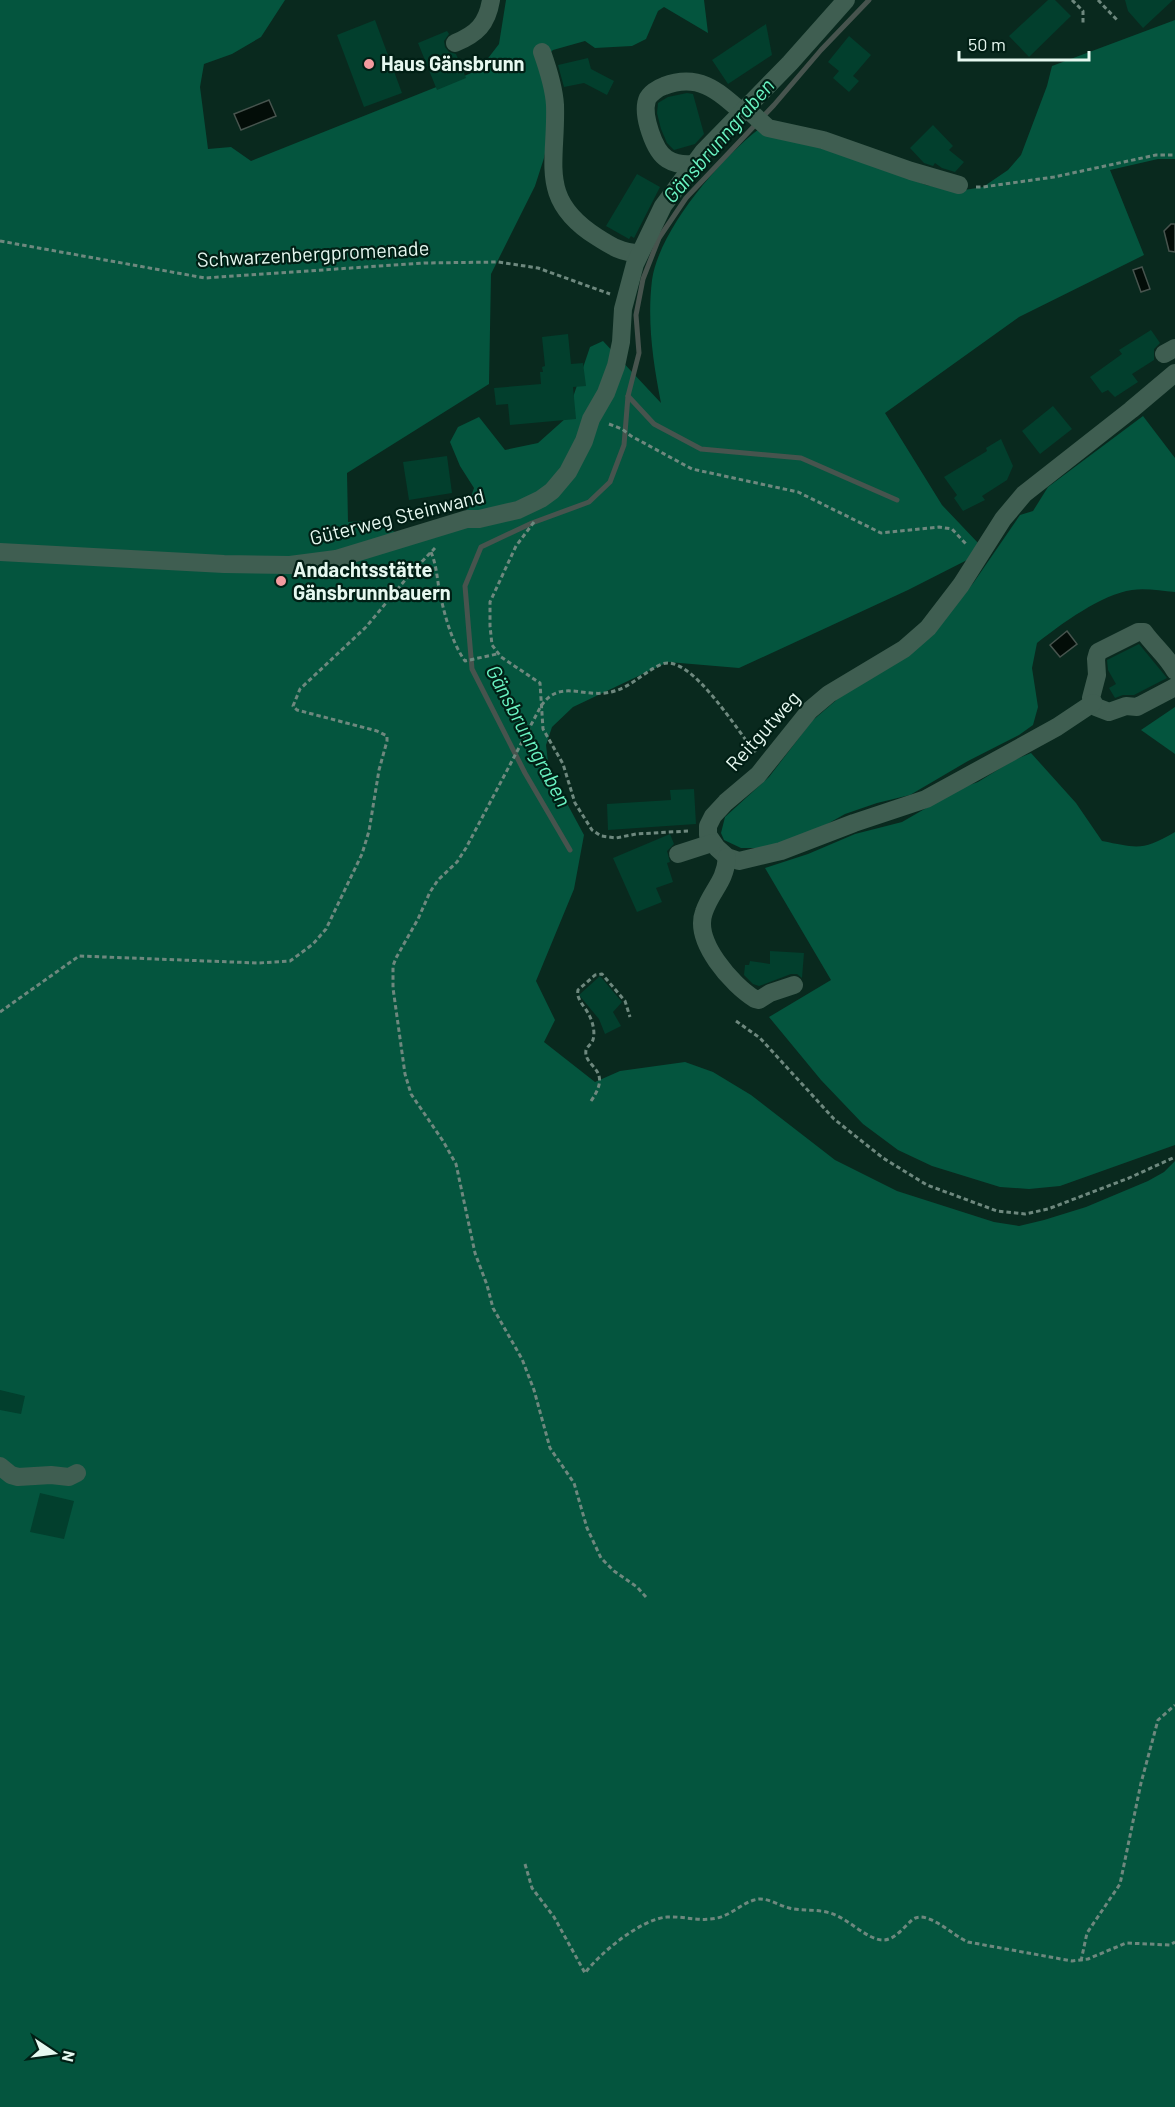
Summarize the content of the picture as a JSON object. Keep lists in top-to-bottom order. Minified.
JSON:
{"streets":{"street":["Güterweg Steinwand","Reitgutweg"],"path":["Schwarzenbergpromenade"]},"crossings":[["Schwarzenbergpromenade","Güterweg Steinwand"]],"water":["Gänsbrunngraben"],"places":["Haus Gänsbrunn","Andachtsstätte Gänsbrunnbauern"],"scale_bar":"50 m","north":"right"}
